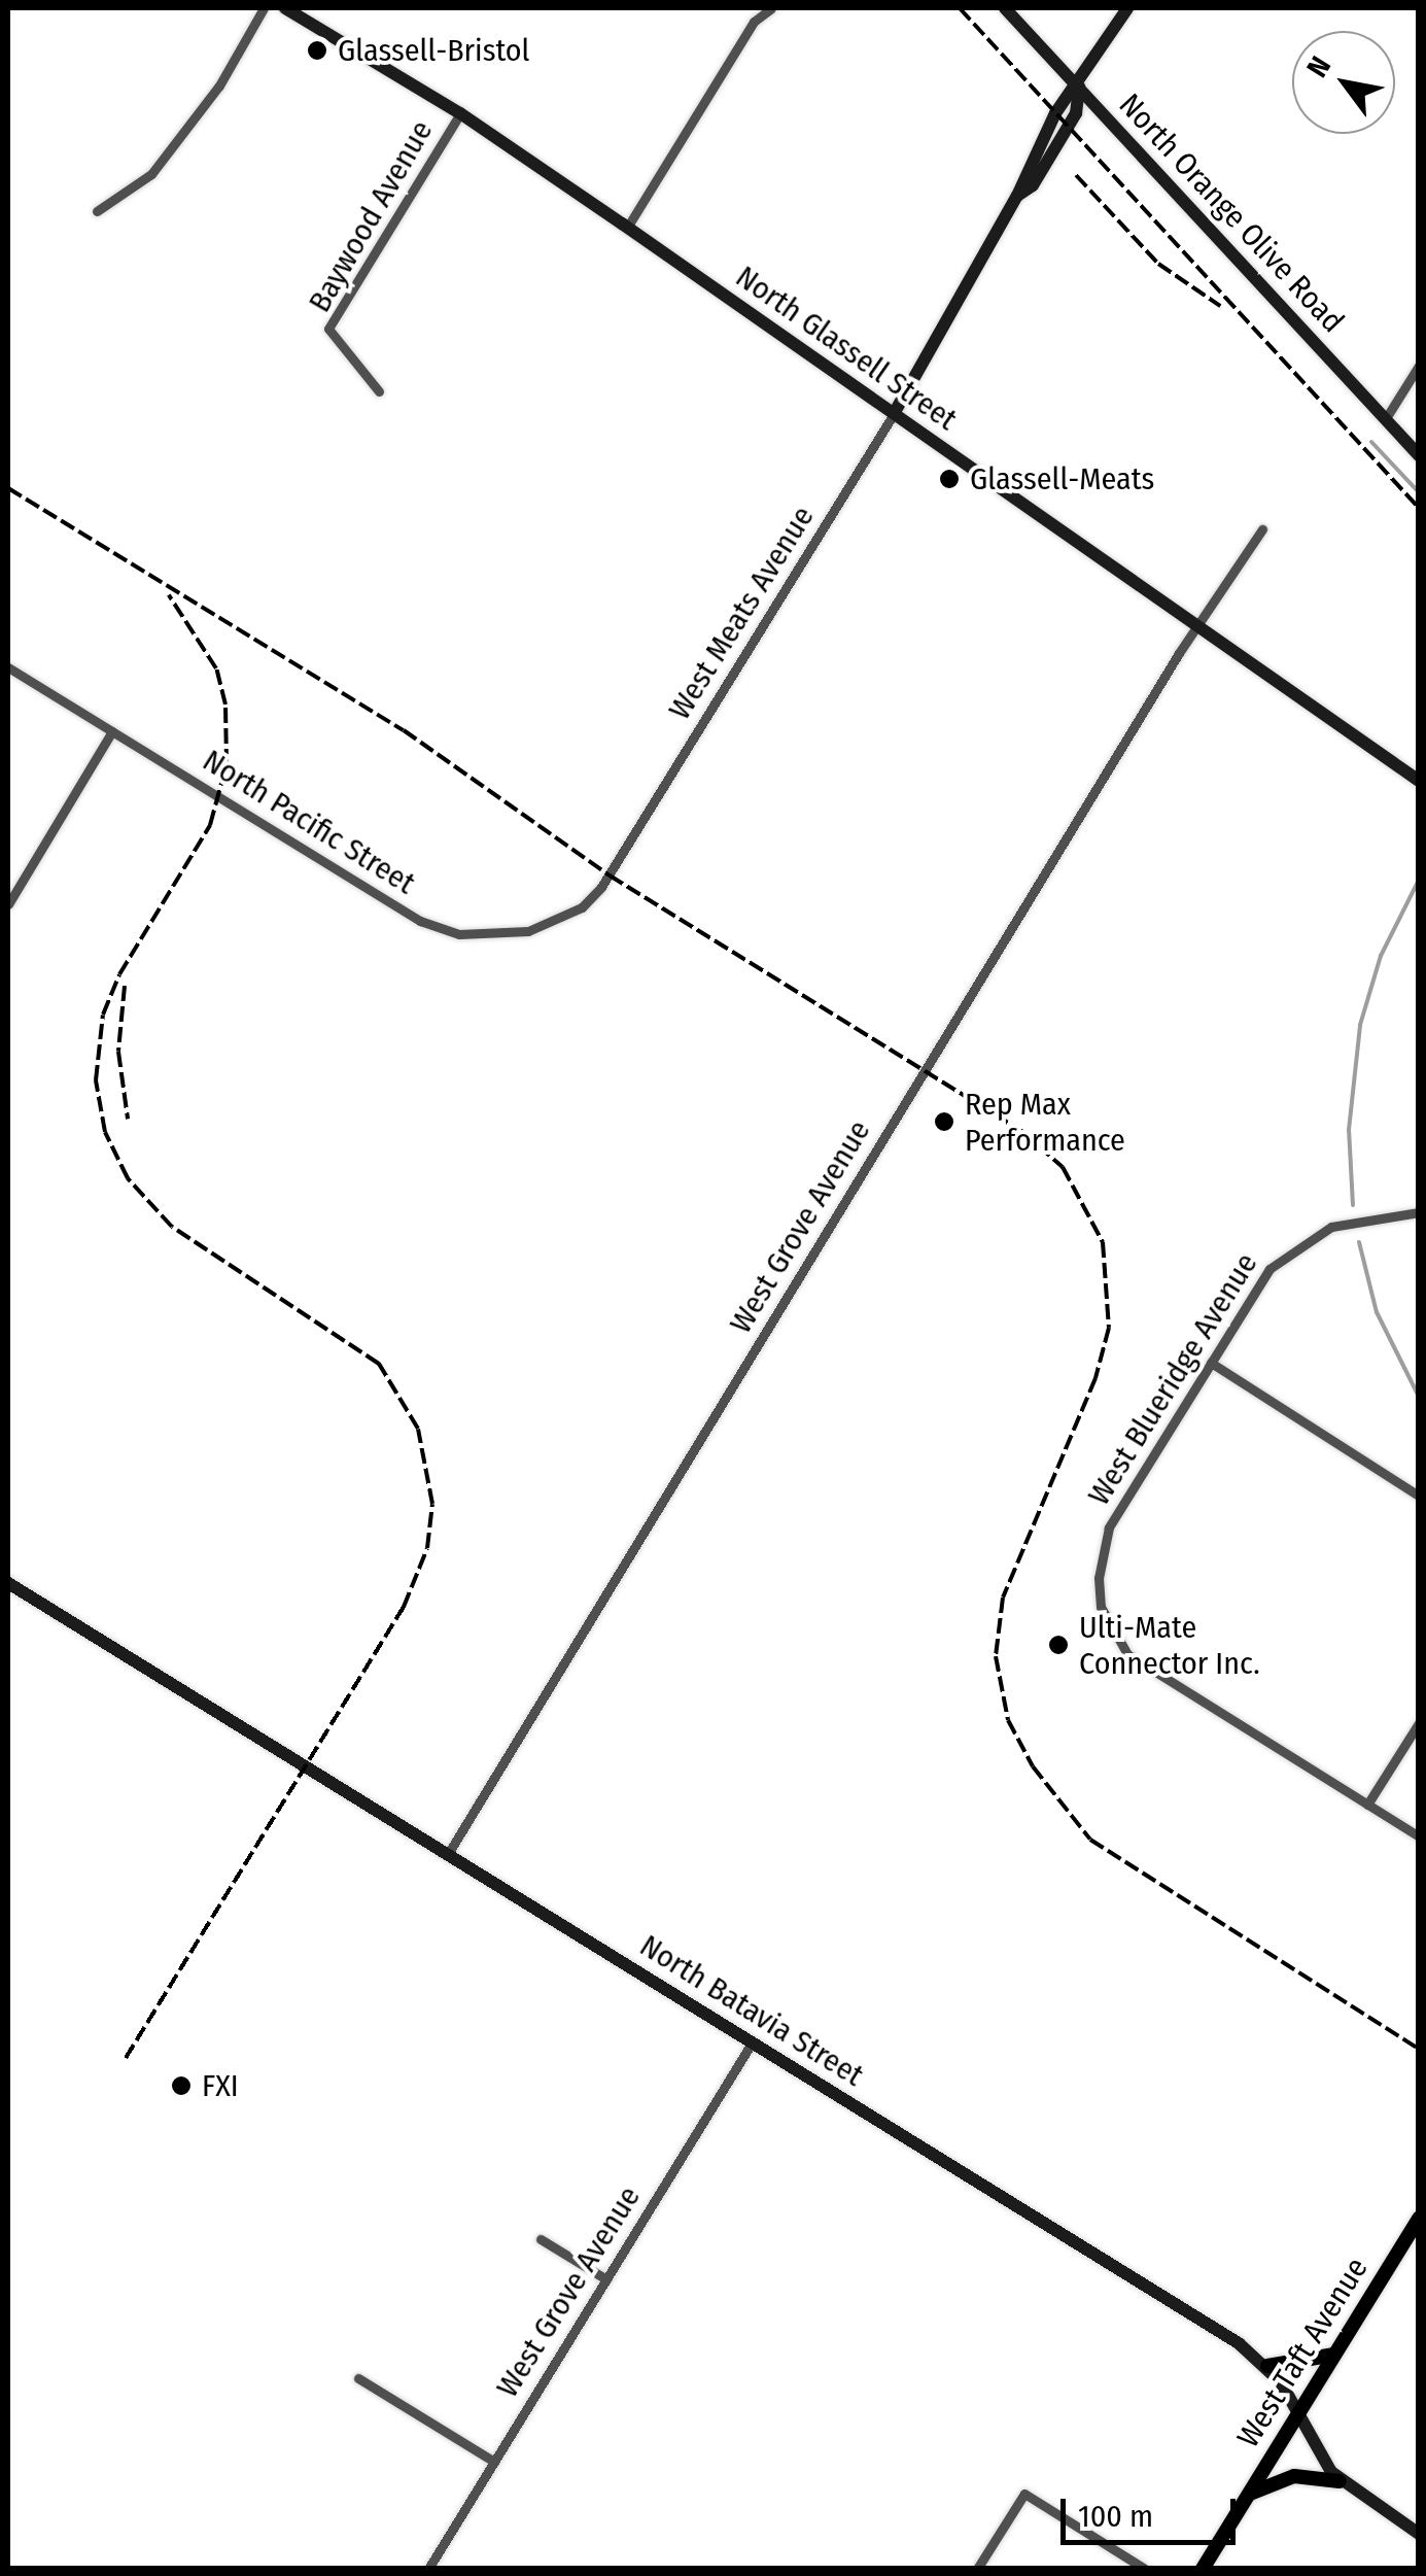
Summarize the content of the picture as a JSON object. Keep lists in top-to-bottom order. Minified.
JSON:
{"streets":{"main road":["North Orange Olive Road","North Glassell Street","North Batavia Street","West Taft Avenue"],"street":["Baywood Avenue","West Meats Avenue","North Pacific Street","West Grove Avenue","West Blueridge Avenue"]},"crossings":[["Baywood Avenue","North Glassell Street"],["North Glassell Street","West Meats Avenue"],["North Glassell Street","West Grove Avenue"],["West Meats Avenue","North Pacific Street"],["West Grove Avenue","North Batavia Street"],["North Batavia Street","West Taft Avenue"]],"places":["Glassell-Bristol","Glassell-Meats","Rep Max Performance","Ulti-Mate Connector Inc.","FXI"],"scale_bar":"100 m","north":"top left"}
